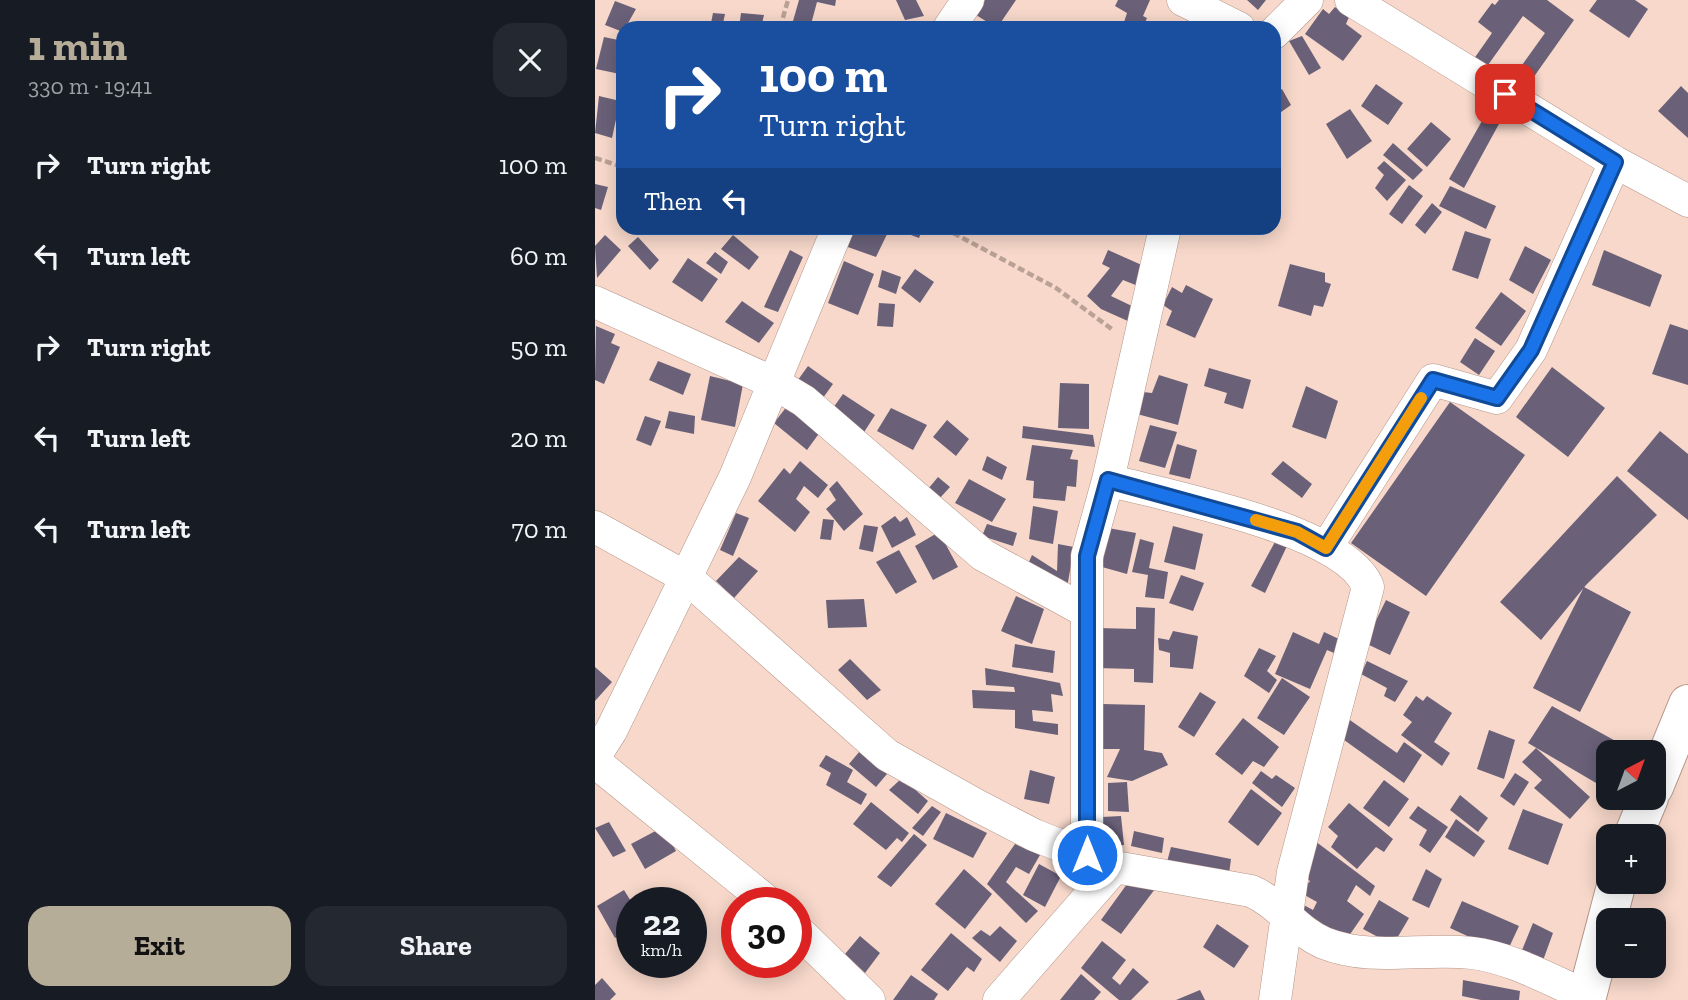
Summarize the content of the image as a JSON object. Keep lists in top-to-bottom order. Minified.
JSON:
{"north":"top right","page":{"heading":["1 min","330 m · 19:41"],"turn":["100 m","Turn right"],"list":[{"name":"Turn right","value":"100 m"},{"name":"Turn left","value":"60 m"},{"name":"Turn right","value":"50 m"},{"name":"Turn left","value":"20 m"},{"name":"Turn left","value":"70 m"}],"then":"Then","map_buttons":["+","−"],"speed":"22 km/h","limit":"30","buttons":["Exit","Share"]}}
